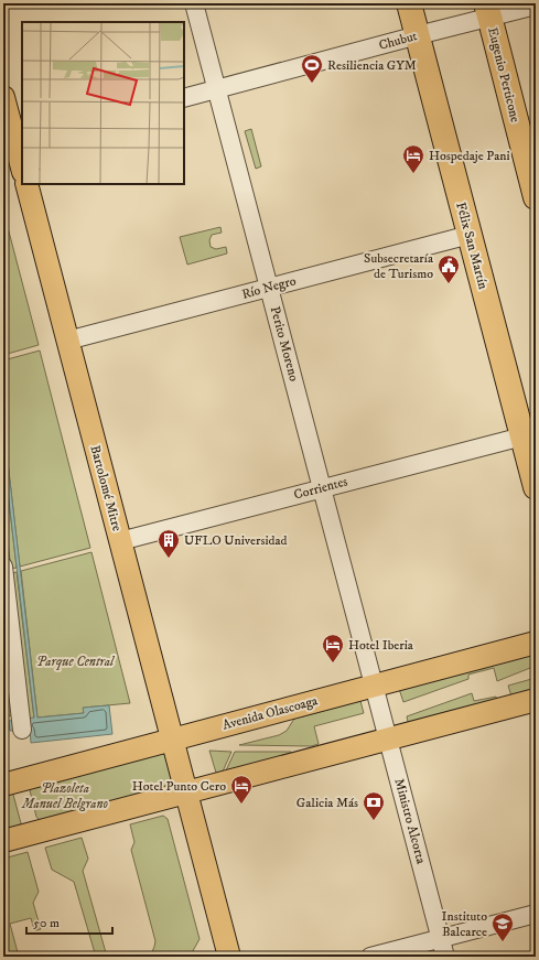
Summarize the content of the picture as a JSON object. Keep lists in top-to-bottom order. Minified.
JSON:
{"streets":{"highway":["Eugenio Perticone","Félix San Martín"],"main road":["Bartolomé Mitre","Avenida Olascoaga"],"street":["Chubut","Río Negro","Perito Moreno","Corrientes","Ministro Alcorta"]},"crossings":[["Chubut","Eugenio Perticone"],["Chubut","Félix San Martín"],["Chubut","Perito Moreno"],["Félix San Martín","Río Negro"],["Félix San Martín","Corrientes"],["Río Negro","Perito Moreno"],["Río Negro","Bartolomé Mitre"],["Perito Moreno","Corrientes"],["Perito Moreno","Avenida Olascoaga"],["Perito Moreno","Ministro Alcorta"],["Bartolomé Mitre","Corrientes"],["Bartolomé Mitre","Avenida Olascoaga"],["Avenida Olascoaga","Ministro Alcorta"]],"parks":["Parque Central","Plazoleta Manuel Belgrano"],"places":{"sports":["Resiliencia GYM"],"hotel":["Hospedaje Pani","Hotel Iberia","Hotel Punto Cero"],"public building":["Subsecretaría de Turismo"],"building":["UFLO Universidad"],"bank":["Galicia Más"],"school or university":["Instituto Balcarce"]},"scale_bar":"50 m"}
